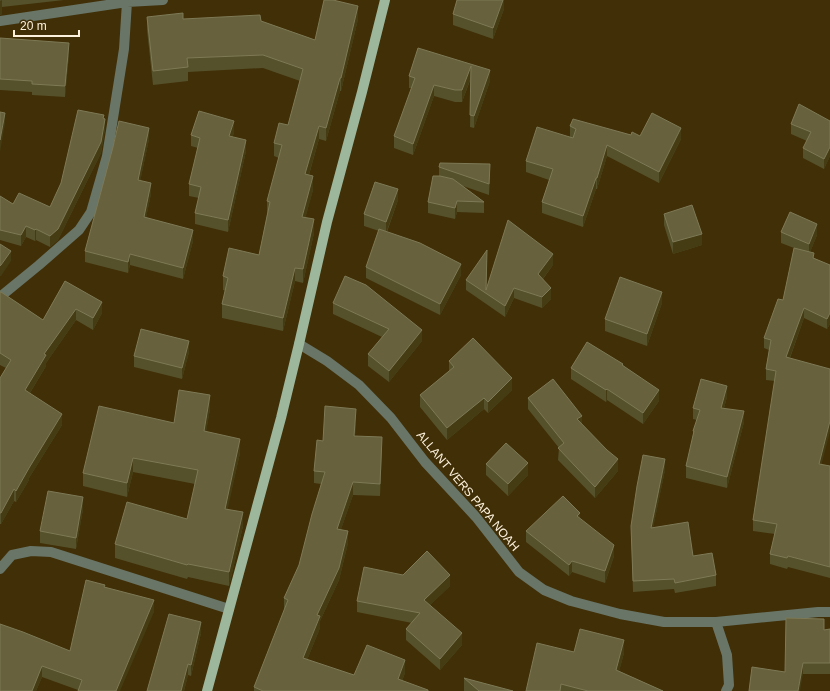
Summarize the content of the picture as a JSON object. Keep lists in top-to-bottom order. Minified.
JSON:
{"streets":{"street":["ALLANT VERS PAPA NOAH"]},"scale_bar":"20 m"}
